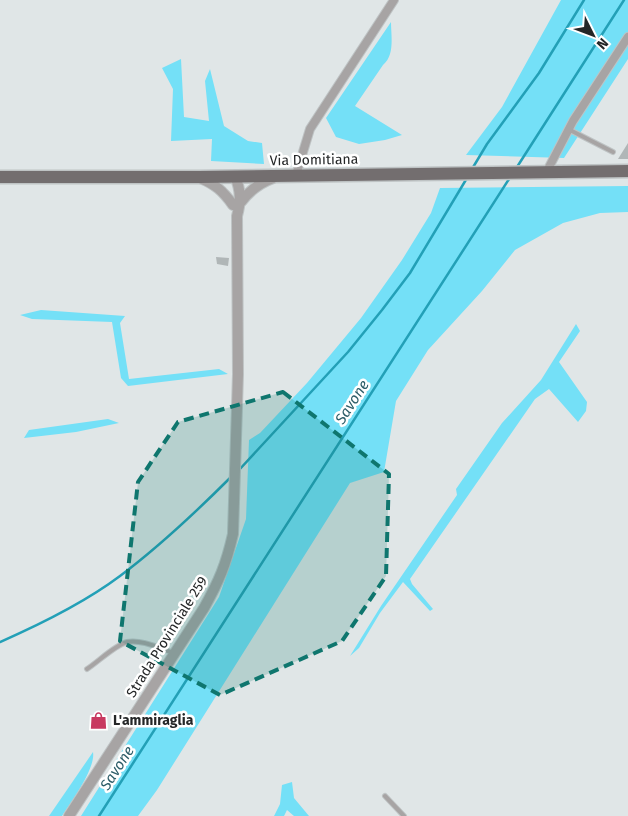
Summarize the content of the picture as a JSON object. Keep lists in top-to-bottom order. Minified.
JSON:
{"streets":{"main road":["Via Domitiana"],"street":["Strada Provinciale 259"]},"water":["Savone"],"places":{"shop":["L'ammiraglia"]},"north":"bottom right"}
